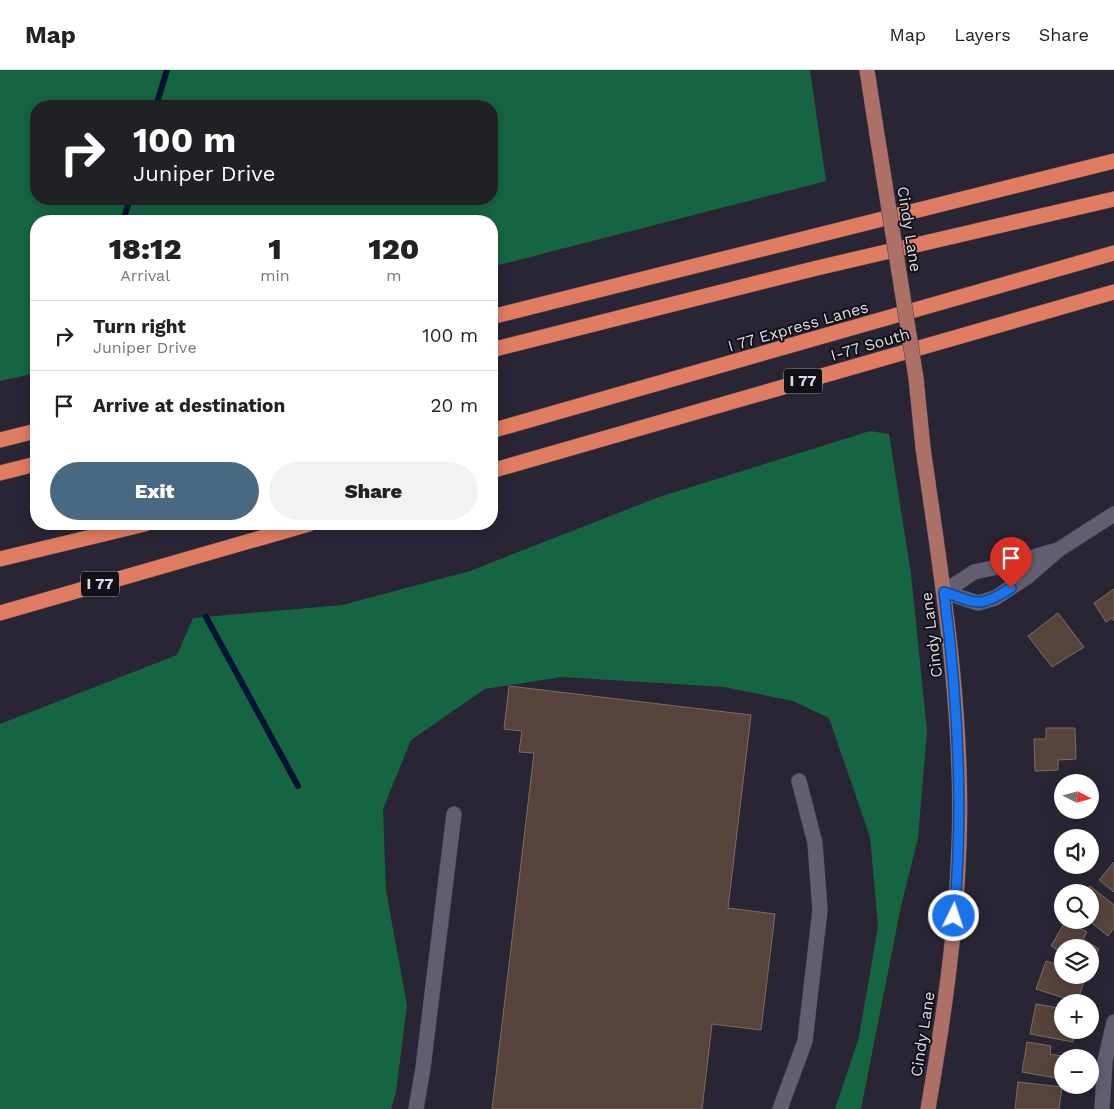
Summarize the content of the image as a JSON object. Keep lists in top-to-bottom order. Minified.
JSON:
{"streets":{"highway":["I 77 Express Lanes","I-77 South","I 77"],"main road":["Cindy Lane"]},"north":"right","page":{"header":"Map","nav":["Map","Layers","Share"],"turn":["100 m","Juniper Drive"],"eta":["18:12","Arrival","1","min","120","m"],"list":[{"name":"Turn right","note":"Juniper Drive","value":"100 m"},{"name":"Arrive at destination","value":"20 m"}],"buttons":["Exit","Share"],"map_buttons":["+","−"]}}
